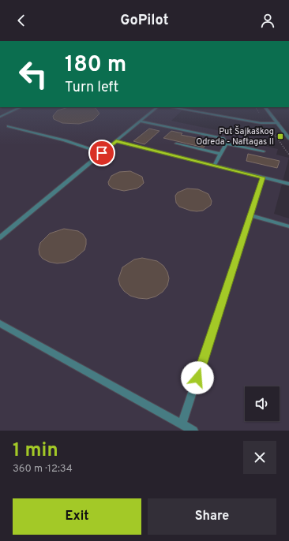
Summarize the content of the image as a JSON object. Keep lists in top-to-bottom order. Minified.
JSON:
{"places":{"transit":["Put Šajkaškog Odreda - Naftagas II"]},"page":{"header":"GoPilot","turn":["180 m","Turn left"],"heading":["1 min","360 m · 12:34"],"buttons":["Exit","Share"]}}
